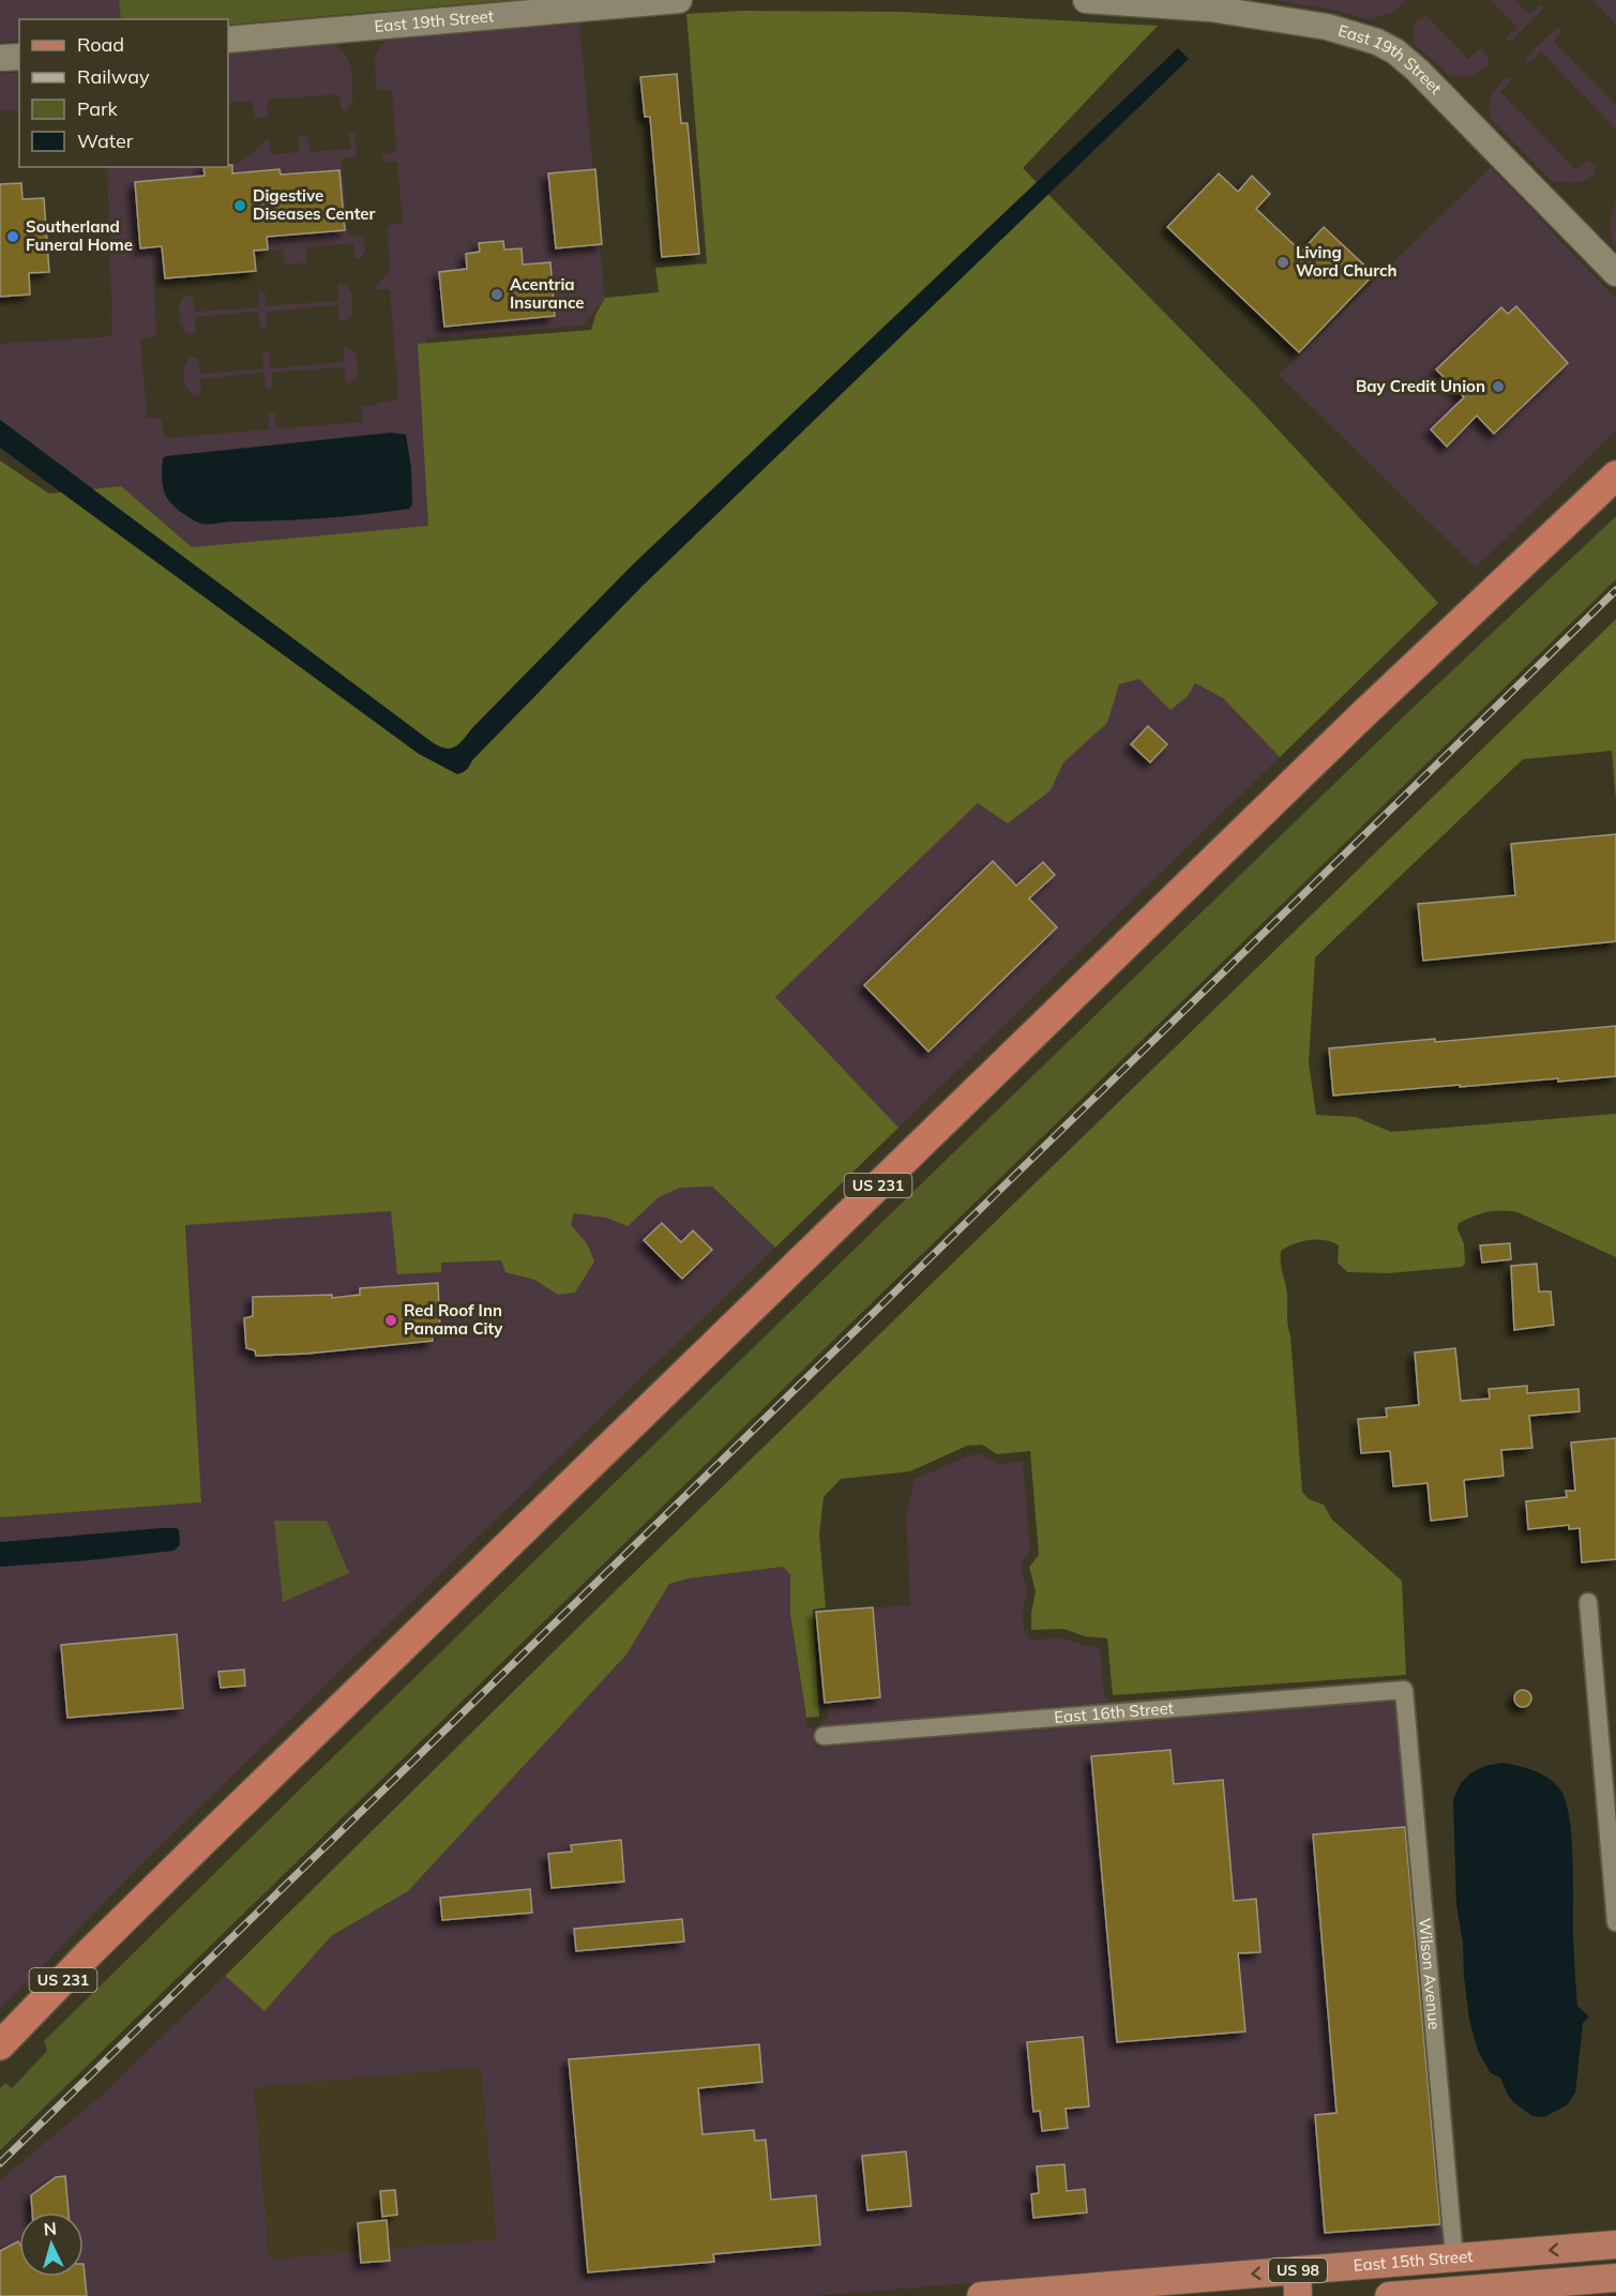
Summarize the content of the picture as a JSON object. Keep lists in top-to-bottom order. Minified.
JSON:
{"streets":{"highway":["US 231"],"main road":["East 19th Street","East 15th Street","US 98"],"street":["East 16th Street","Wilson Avenue"]},"crossings":[["East 16th Street","Wilson Avenue"],["Wilson Avenue","East 15th Street"]],"places":["Digestive Diseases Center","Southerland Funeral Home","Living Word Church","Acentria Insurance","Bay Credit Union","Red Roof Inn Panama City"],"legend":["Road","Railway","Park","Water"],"north":"top"}
